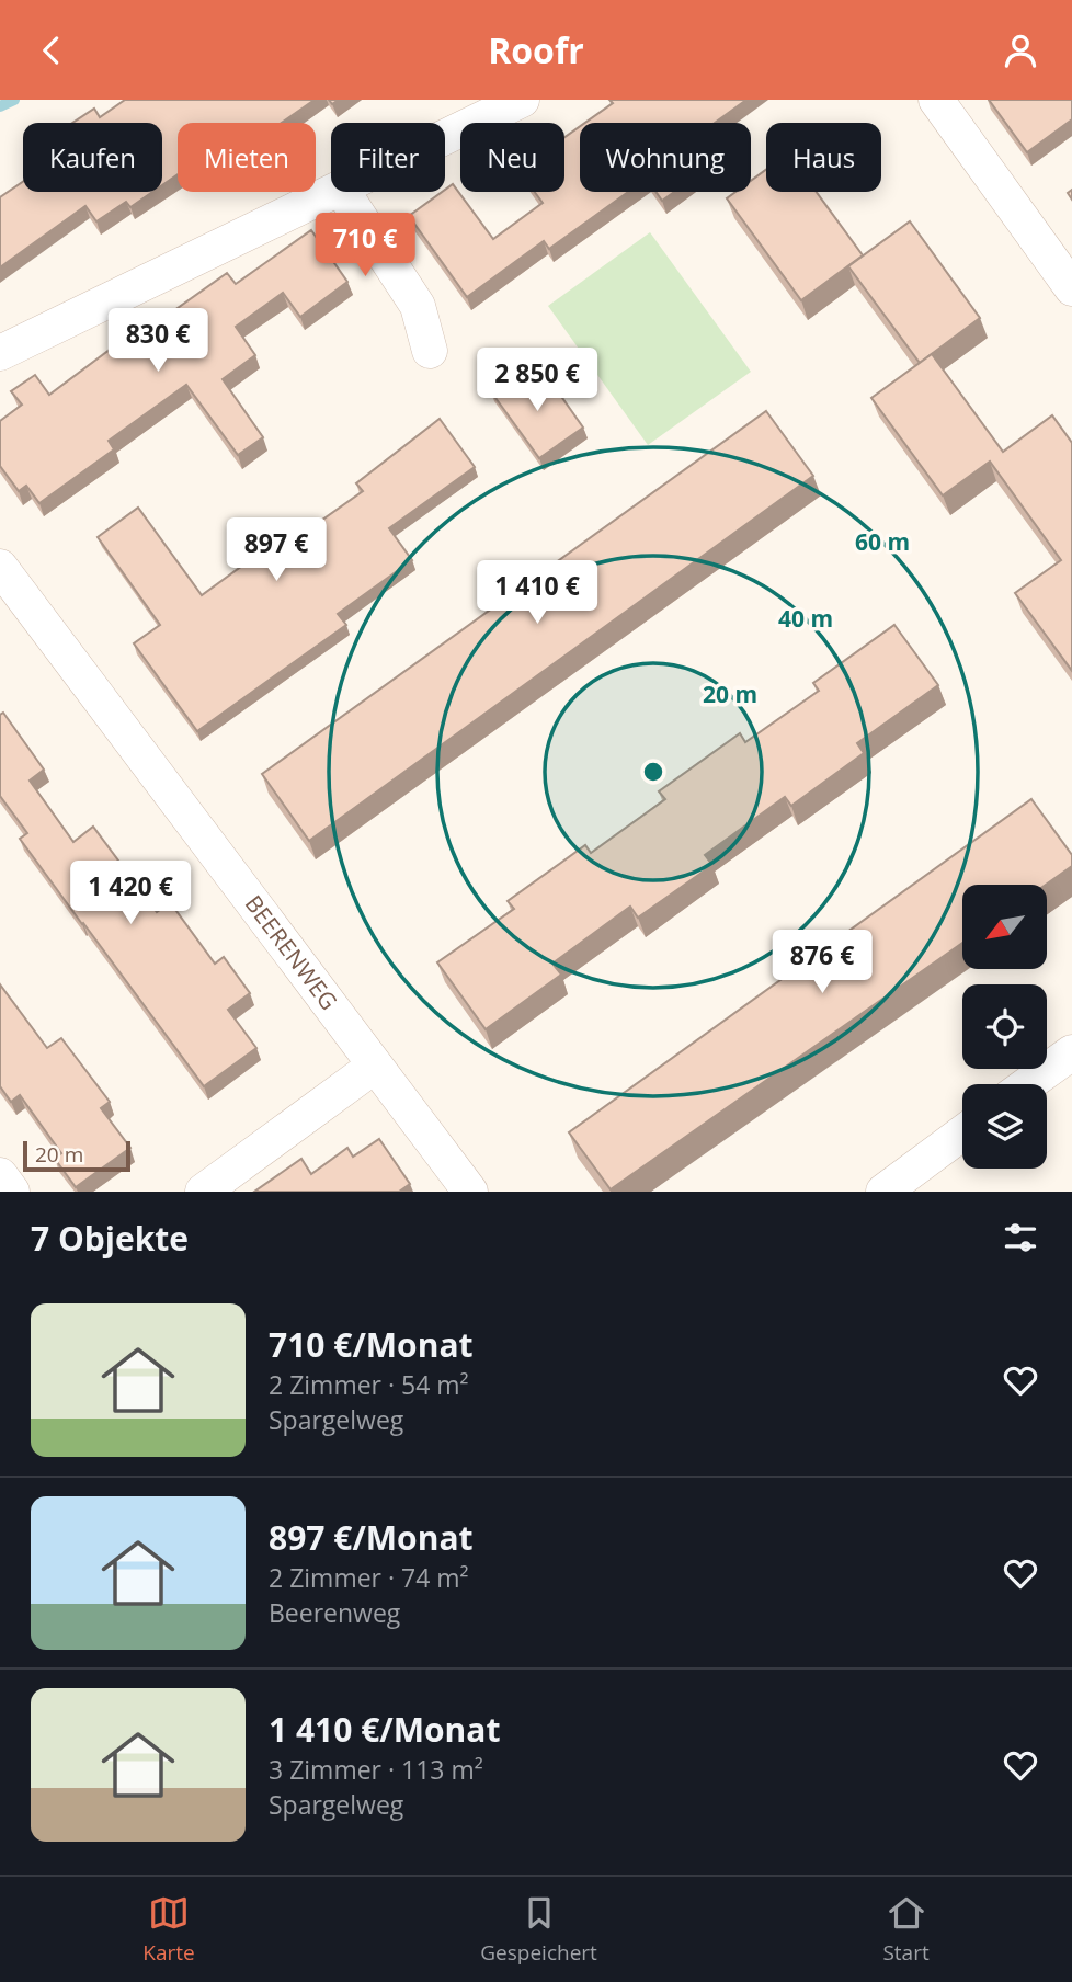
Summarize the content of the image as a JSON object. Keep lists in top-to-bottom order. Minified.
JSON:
{"streets":{"street":["BEERENWEG"]},"scale_bar":"20 m","north":"bottom left","page":{"header":"Roofr","chip":["Kaufen","Mieten","Filter","Neu","Wohnung","Haus"],"price":["710 €","830 €","2 850 €","897 €","1 410 €","1 420 €","876 €"],"scale":"20 m","heading":"7 Objekte","list":[{"name":"710 €/Monat","note":"2 Zimmer · 54 m² · Spargelweg"},{"name":"897 €/Monat","note":"2 Zimmer · 74 m² · Beerenweg"},{"name":"1 410 €/Monat","note":"3 Zimmer · 113 m² · Spargelweg"}],"tabs":["Karte","Gespeichert","Start"]},"rings":["60 m","40 m","20 m"]}
